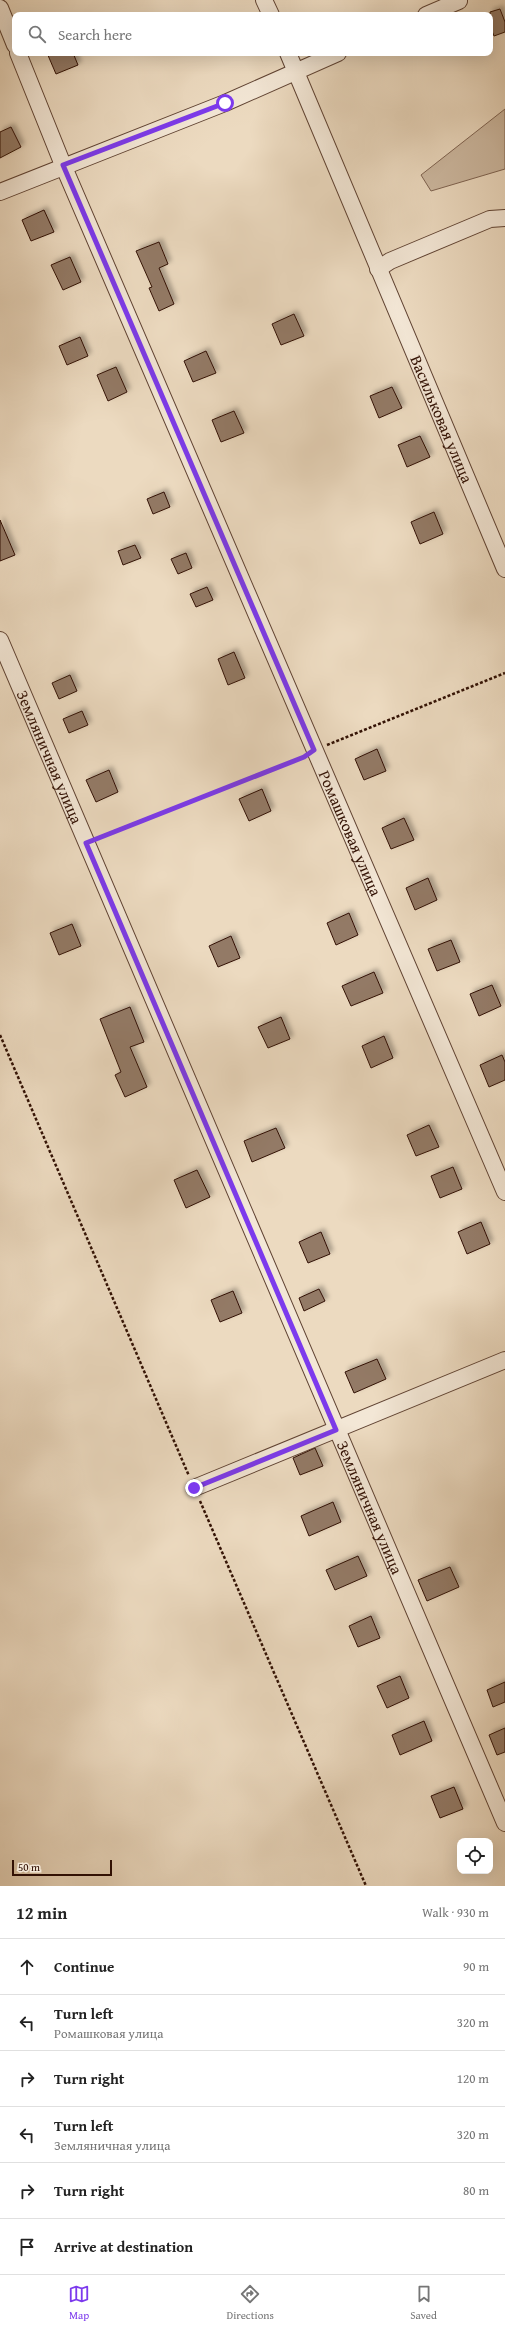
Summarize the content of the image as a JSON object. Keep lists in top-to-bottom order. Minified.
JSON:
{"streets":{"street":["Васильковая улица","Земляничная улица","Ромашковая улица"]},"scale_bar":"50 m","page":{"search":"Search here","scale":"50 m","heading":["12 min","Walk · 930 m"],"list":[["Continue","90 m"],["Turn left","Ромашковая улица","320 m"],["Turn right","120 m"],["Turn left","Земляничная улица","320 m"],["Turn right","80 m"],"Arrive at destination"],"nav":["Map","Directions","Saved"]}}
